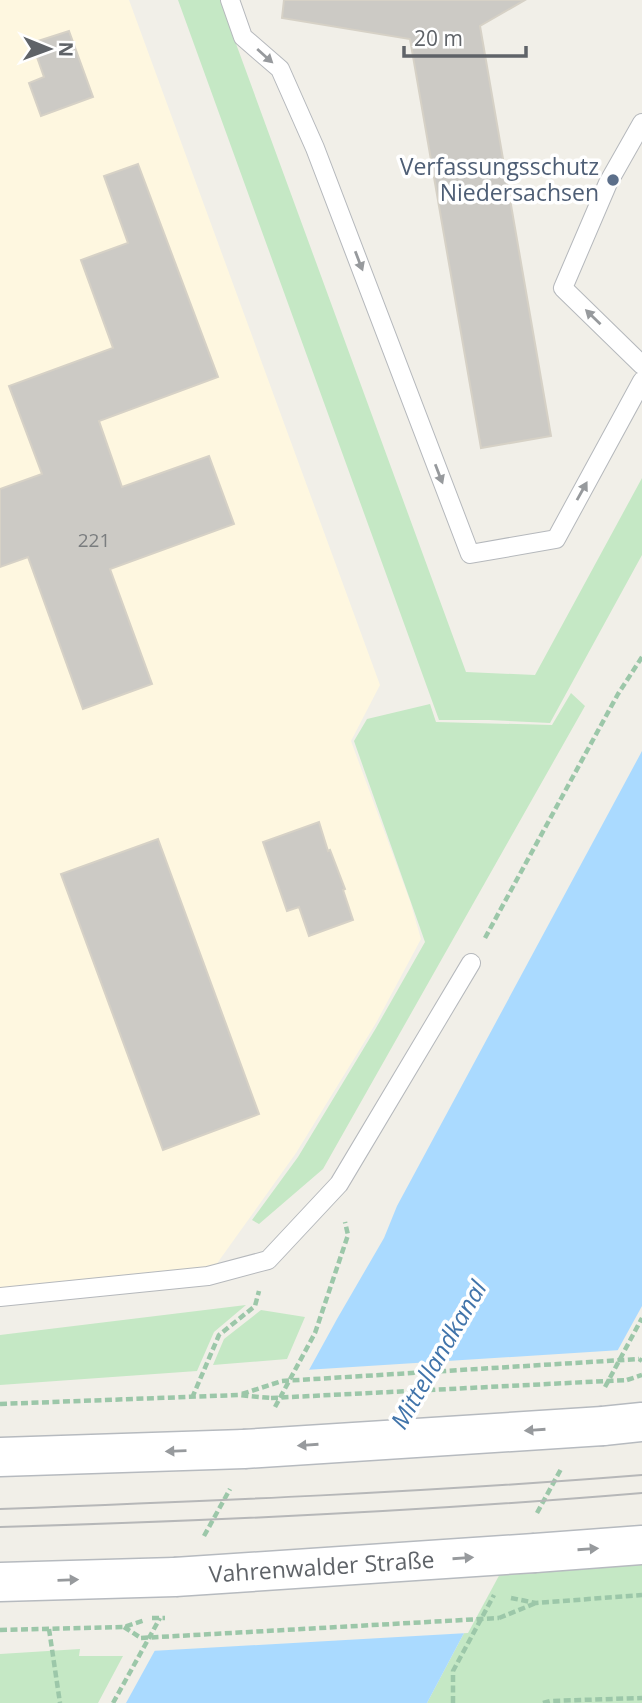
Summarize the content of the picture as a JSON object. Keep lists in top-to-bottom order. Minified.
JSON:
{"streets":{"main road":["Vahrenwalder Straße"]},"water":["Mittellandkanal"],"places":["Verfassungsschutz Niedersachsen"],"house_numbers":["221"],"scale_bar":"20 m","north":"right"}
